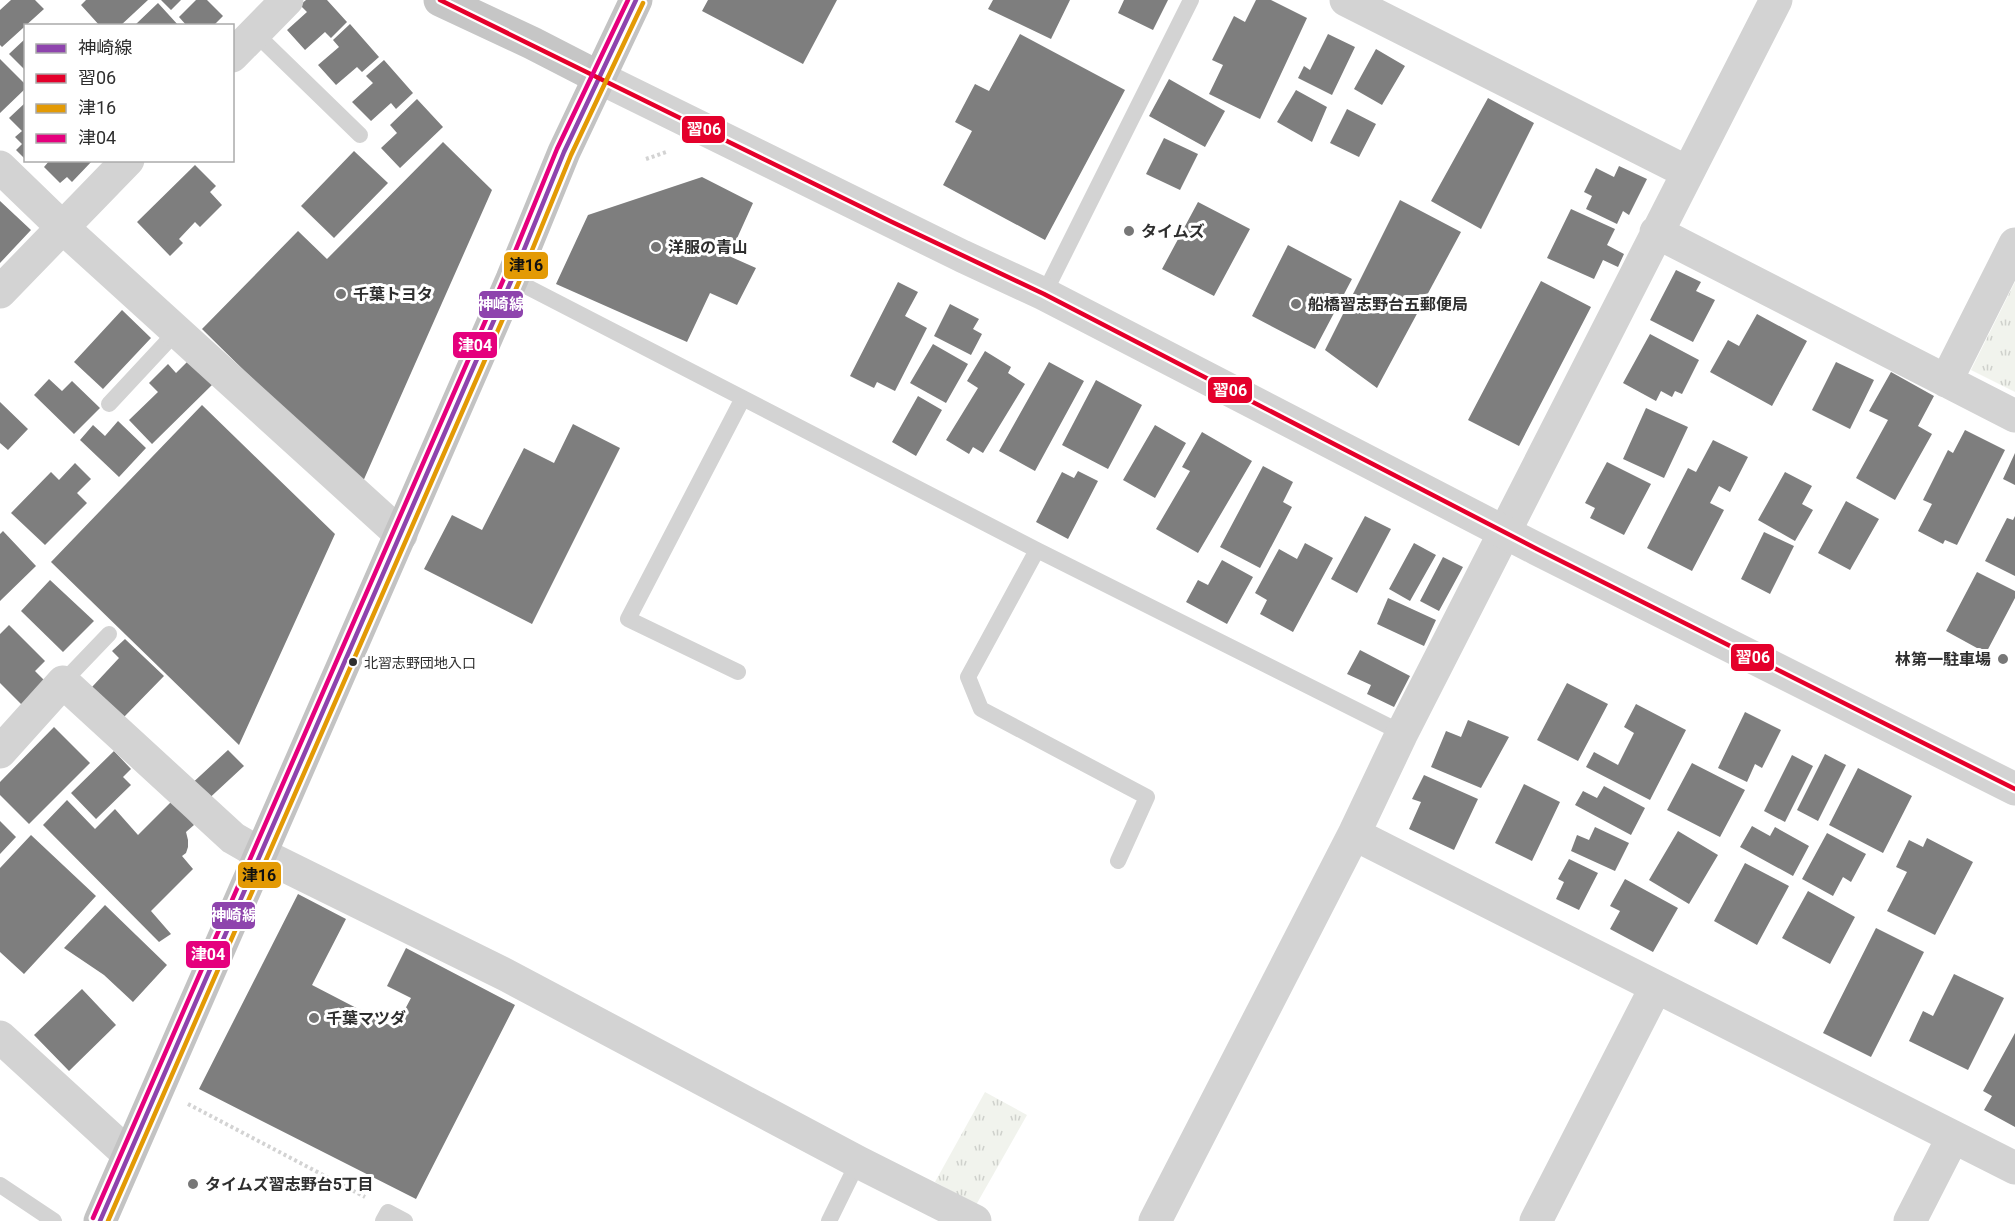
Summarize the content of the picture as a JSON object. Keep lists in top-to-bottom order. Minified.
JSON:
{"places":["タイムズ","洋服の青山","千葉トヨタ","船橋習志野台五郵便局","林第一駐車場","北習志野団地入口","千葉マツダ","タイムズ習志野台5丁目"],"lines":["transit line 神崎線","transit line 習06","transit line 津04","transit line 津16"],"legend":["神崎線","習06","津16","津04"]}
